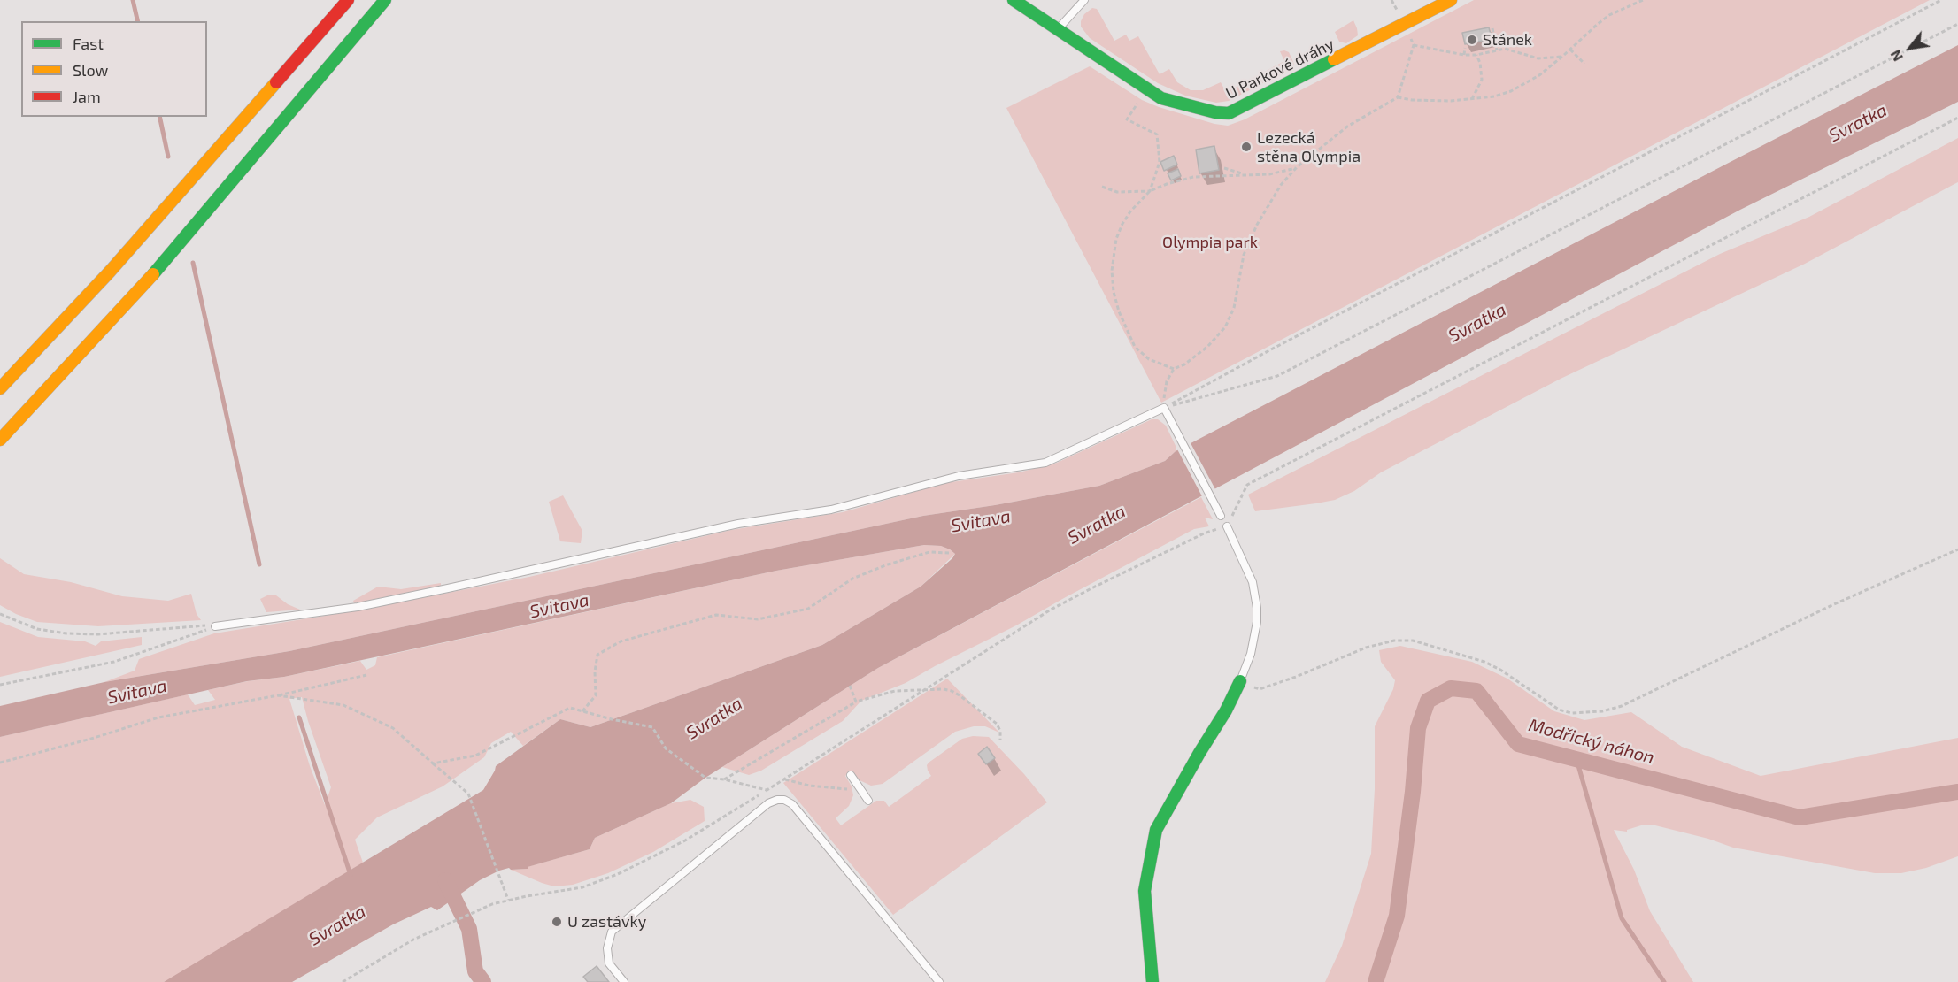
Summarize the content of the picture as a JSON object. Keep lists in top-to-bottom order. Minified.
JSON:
{"streets":{"main road":["U Parkové dráhy"]},"water":["Svratka","Svitava","Modřický náhon"],"parks":["Olympia park"],"places":["Stánek","Lezecká stěna Olympia","U zastávky"],"legend":["Fast","Slow","Jam"],"north":"bottom left"}
